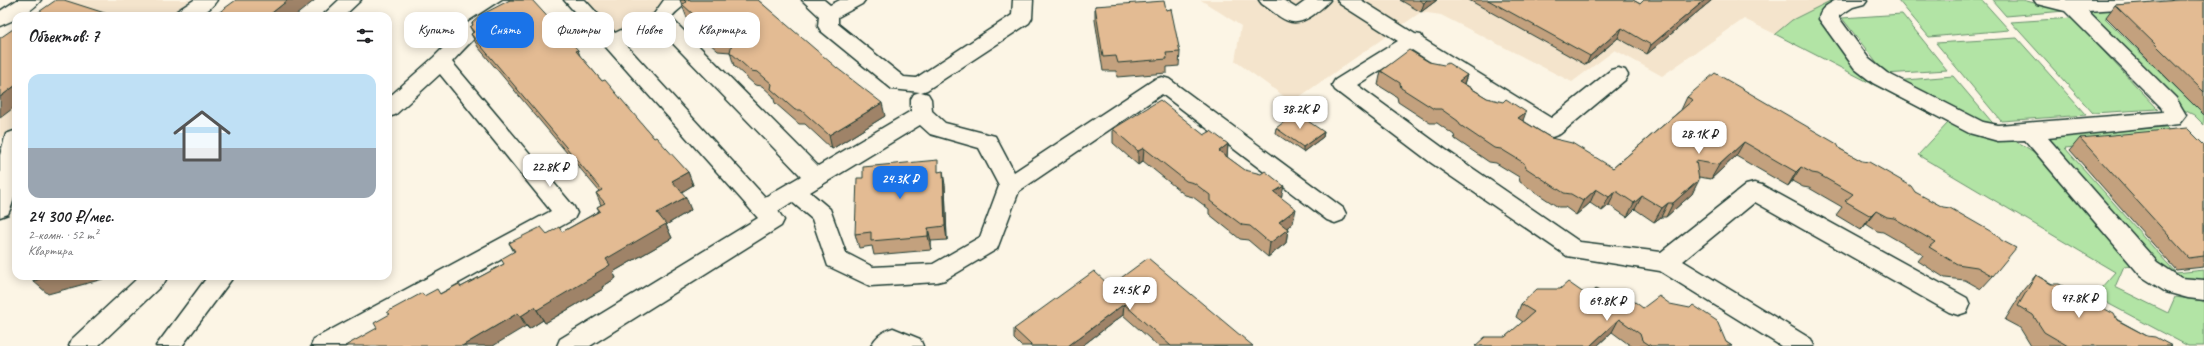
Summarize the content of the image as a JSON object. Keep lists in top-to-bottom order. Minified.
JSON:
{"page":{"chip":["Купить","Снять","Фильтры","Новое","Квартира"],"heading":"Объектов: 7","list":[{"name":"24 300 ₽/мес.","note":"2-комн. · 52 m² · Квартира"}],"price":["38.2K ₽","28.1K ₽","22.8K ₽","24.3K ₽","24.5K ₽","47.8K ₽","69.8K ₽"]}}
